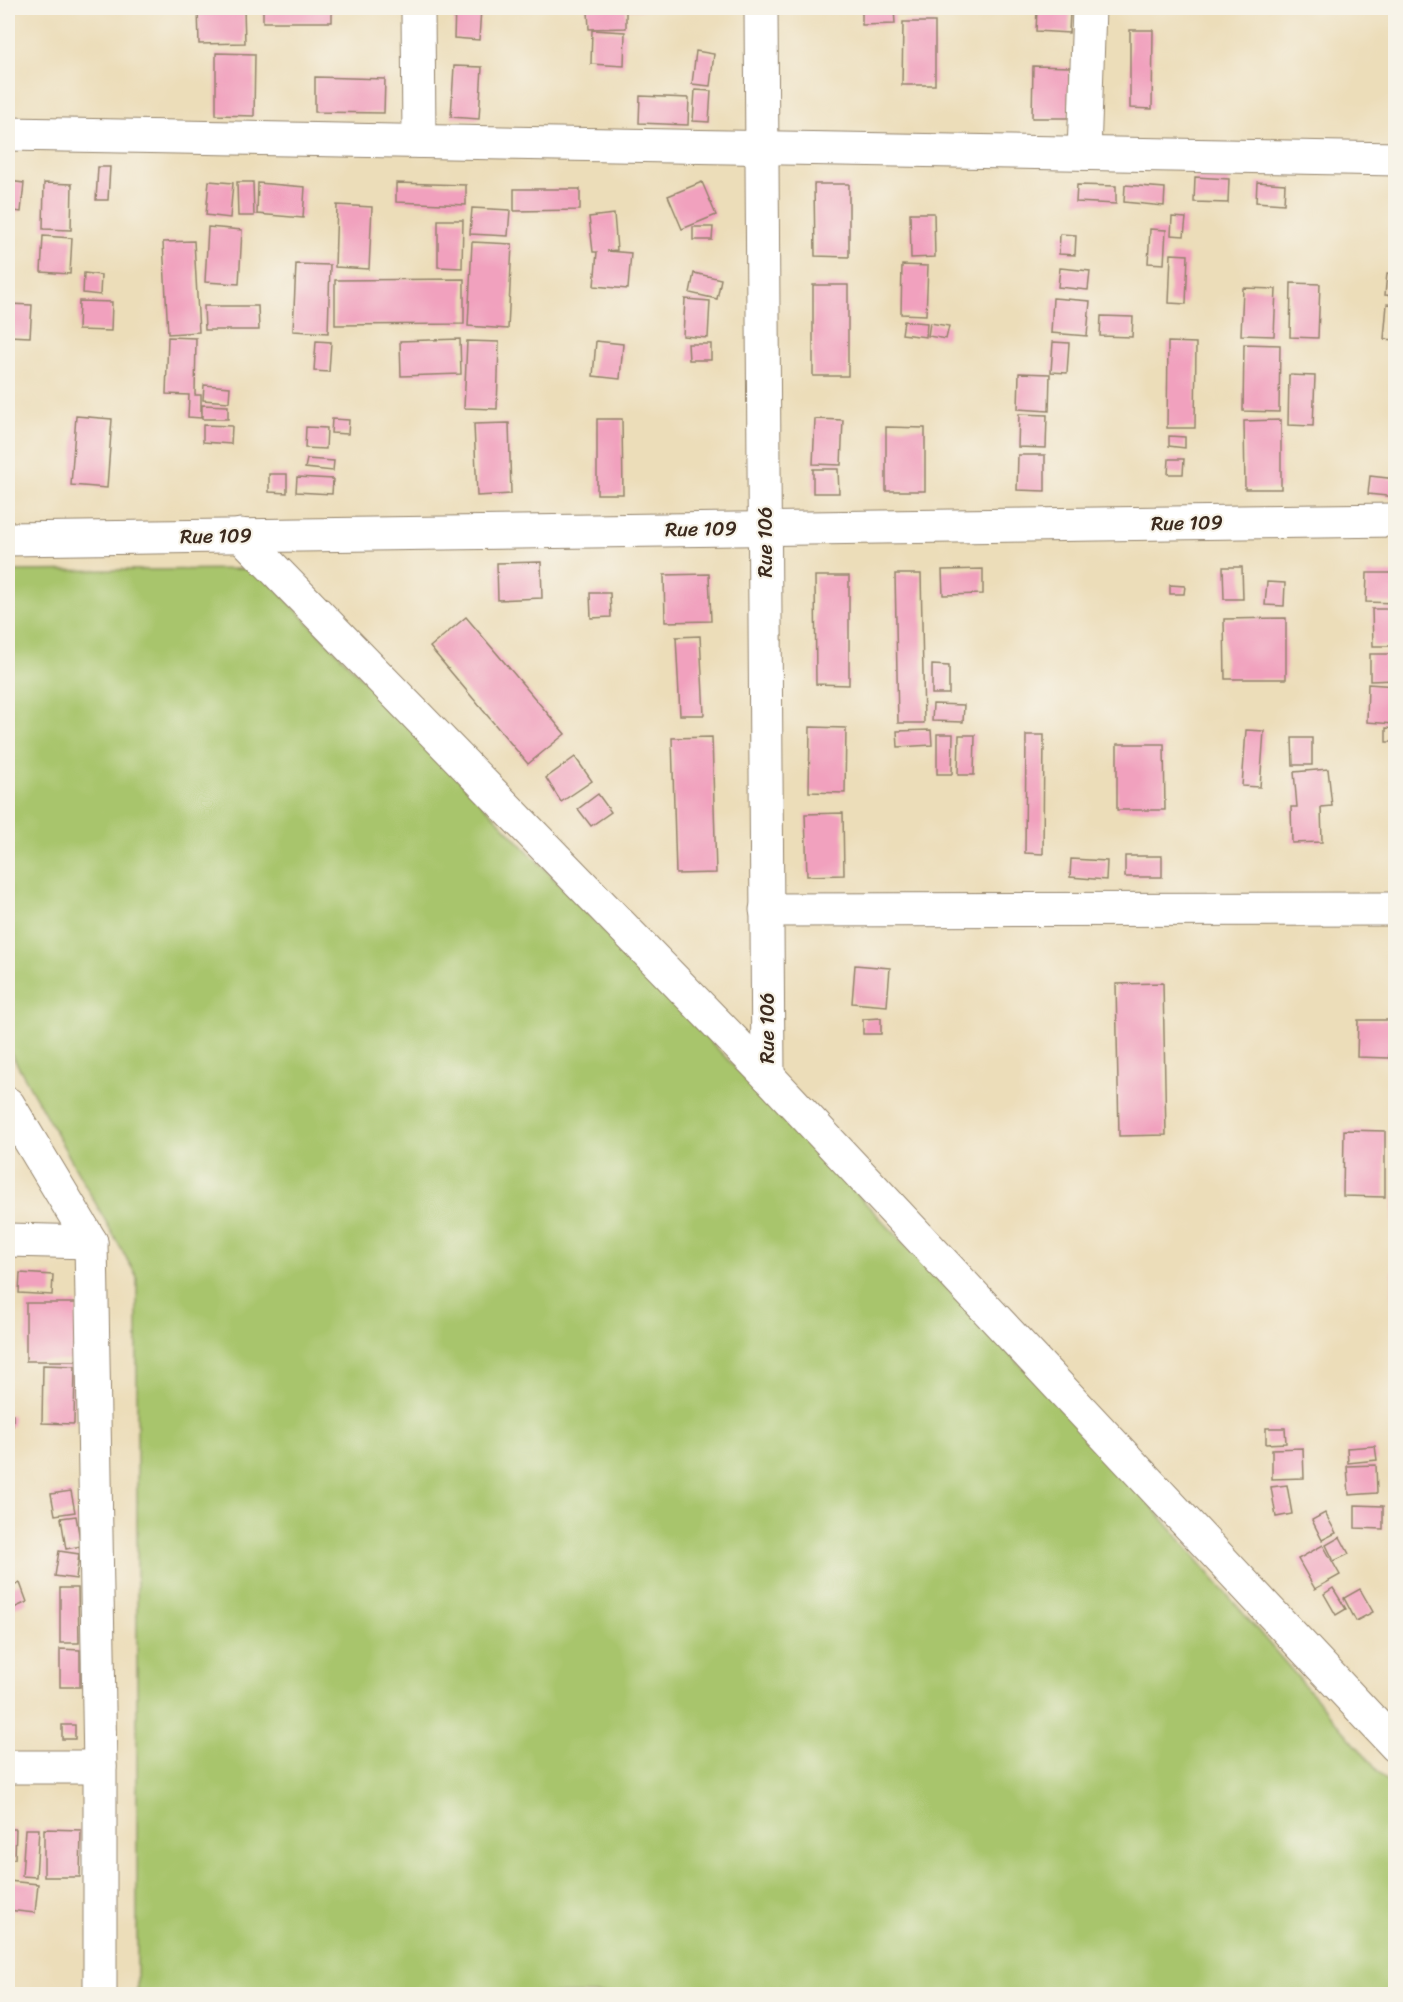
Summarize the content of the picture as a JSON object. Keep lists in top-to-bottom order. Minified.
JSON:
{"streets":{"street":["Rue 109","Rue 106"]},"crossings":[["Rue 109","Rue 106"]]}
